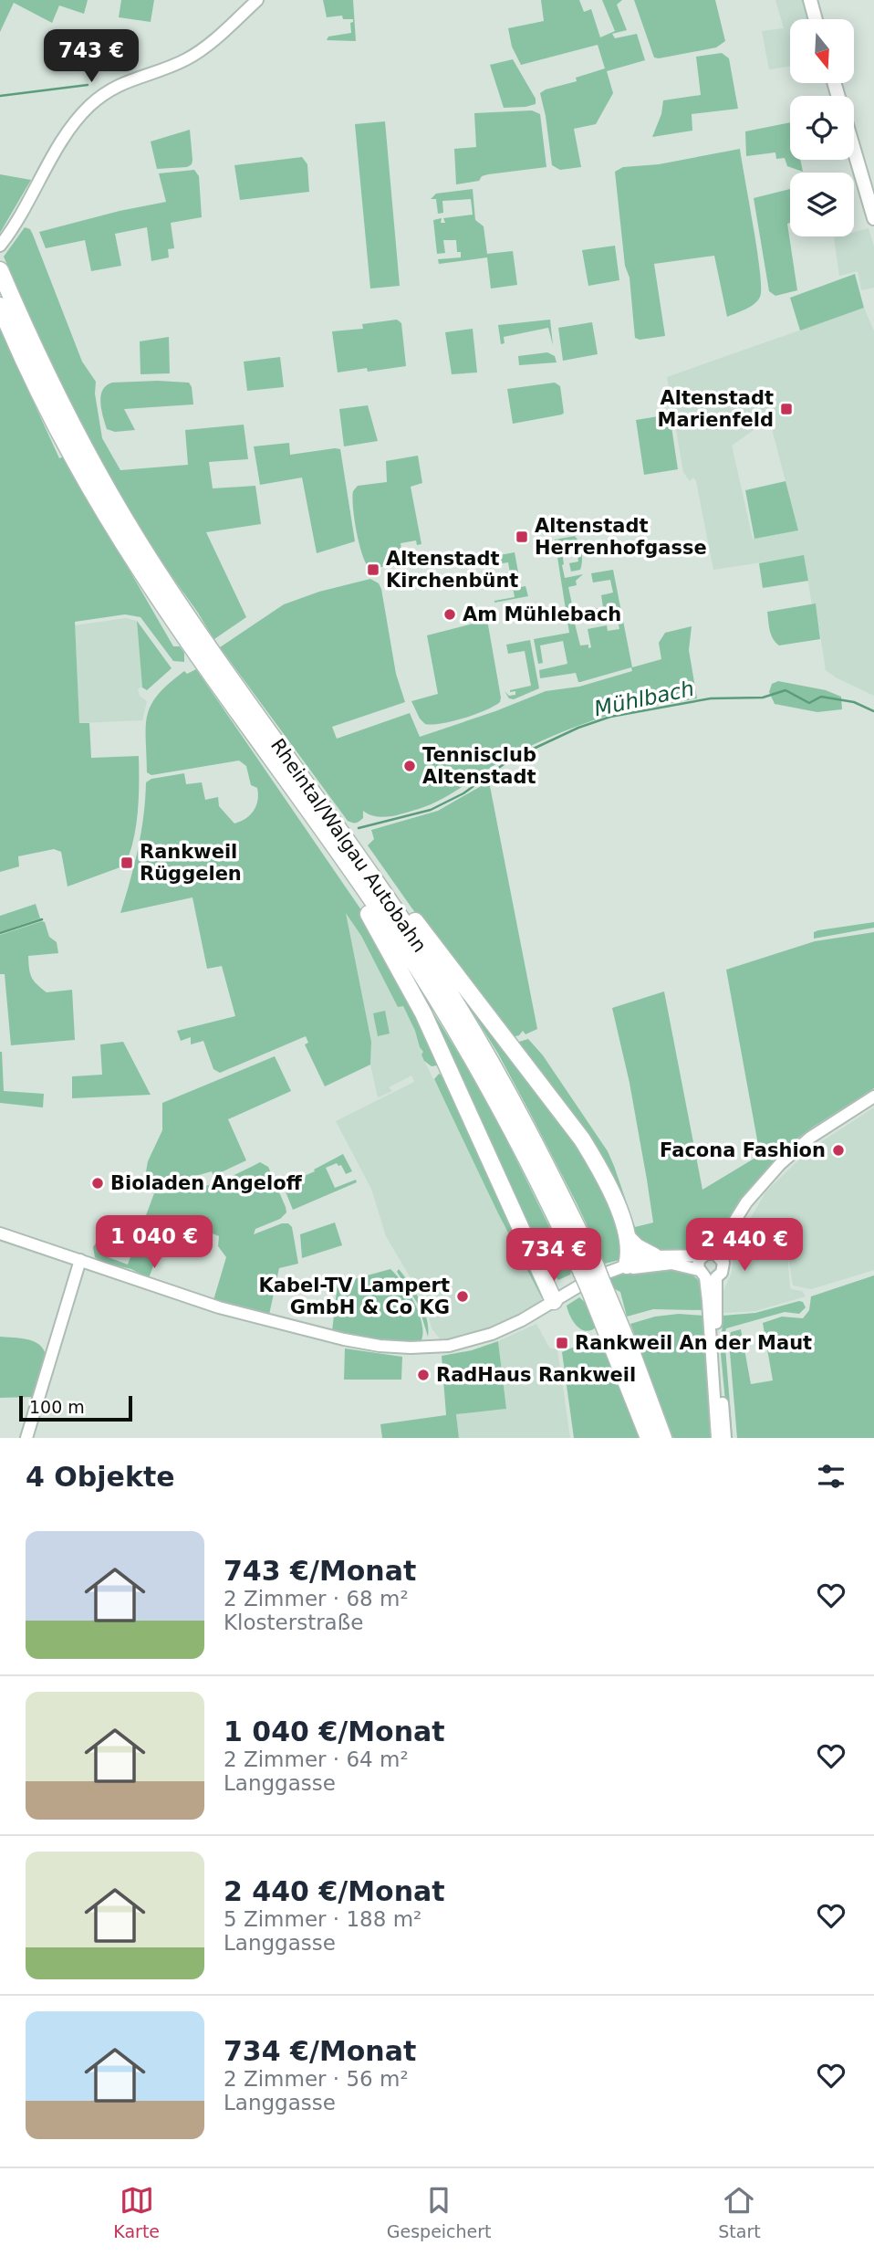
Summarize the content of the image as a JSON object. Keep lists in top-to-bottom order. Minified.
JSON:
{"streets":{"highway":["Rheintal/Walgau Autobahn"]},"water":["Mühlbach"],"places":{"transit":["Altenstadt Marienfeld","Altenstadt Herrenhofgasse","Altenstadt Kirchenbünt","Rankweil Rüggelen","Rankweil An der Maut"],"other":["Am Mühlebach","Tennisclub Altenstadt","Facona Fashion","Bioladen Angeloff","Kabel-TV Lampert GmbH & Co KG","RadHaus Rankweil"]},"scale_bar":"100 m","north":"bottom","page":{"price":["743 €","1 040 €","2 440 €","734 €"],"scale":"100 m","heading":"4 Objekte","list":[{"name":"743 €/Monat","note":"2 Zimmer · 68 m² · Klosterstraße"},{"name":"1 040 €/Monat","note":"2 Zimmer · 64 m² · Langgasse"},{"name":"2 440 €/Monat","note":"5 Zimmer · 188 m² · Langgasse"},{"name":"734 €/Monat","note":"2 Zimmer · 56 m² · Langgasse"}],"tabs":["Karte","Gespeichert","Start"]}}
